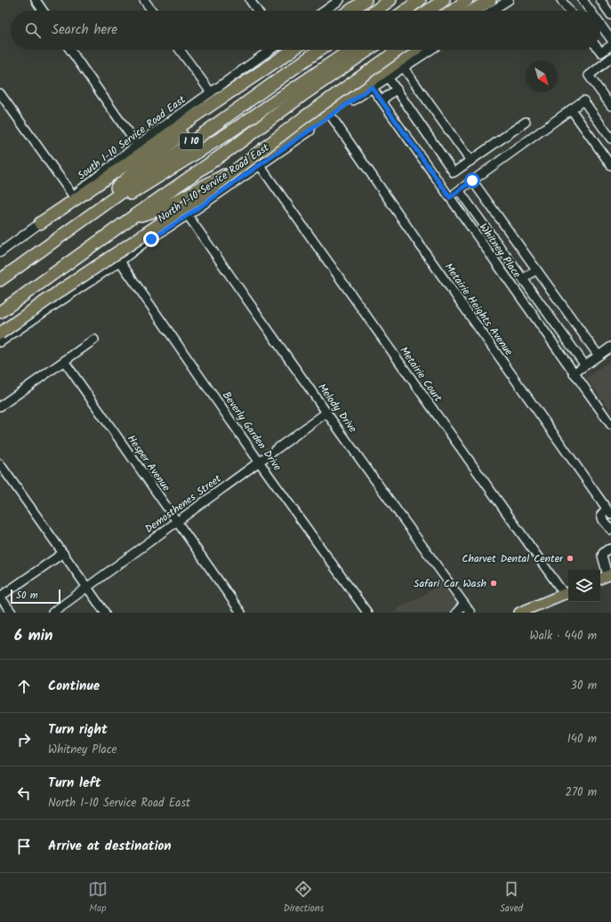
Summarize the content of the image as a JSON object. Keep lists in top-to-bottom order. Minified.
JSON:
{"streets":{"highway":["I 10"],"street":["South I-10 Service Road East","North I-10 Service Road East","Whitney Place","Metairie Heights Avenue","Metairie Court","Melody Drive","Beverly Garden Drive","Hesper Avenue","Demosthenes Street"]},"crossings":[["North I-10 Service Road East","Whitney Place"],["North I-10 Service Road East","Metairie Heights Avenue"],["North I-10 Service Road East","Metairie Court"],["North I-10 Service Road East","Melody Drive"],["North I-10 Service Road East","Beverly Garden Drive"],["Melody Drive","Demosthenes Street"],["Beverly Garden Drive","Demosthenes Street"],["Hesper Avenue","Demosthenes Street"]],"places":["Charvet Dental Center","Safari Car Wash"],"scale_bar":"50 m","north":"bottom right","page":{"search":"Search here","scale":"50 m","heading":["6 min","Walk · 440 m"],"list":[["Continue","30 m"],["Turn right","Whitney Place","140 m"],["Turn left","North I-10 Service Road East","270 m"],"Arrive at destination"],"nav":["Map","Directions","Saved"]}}
